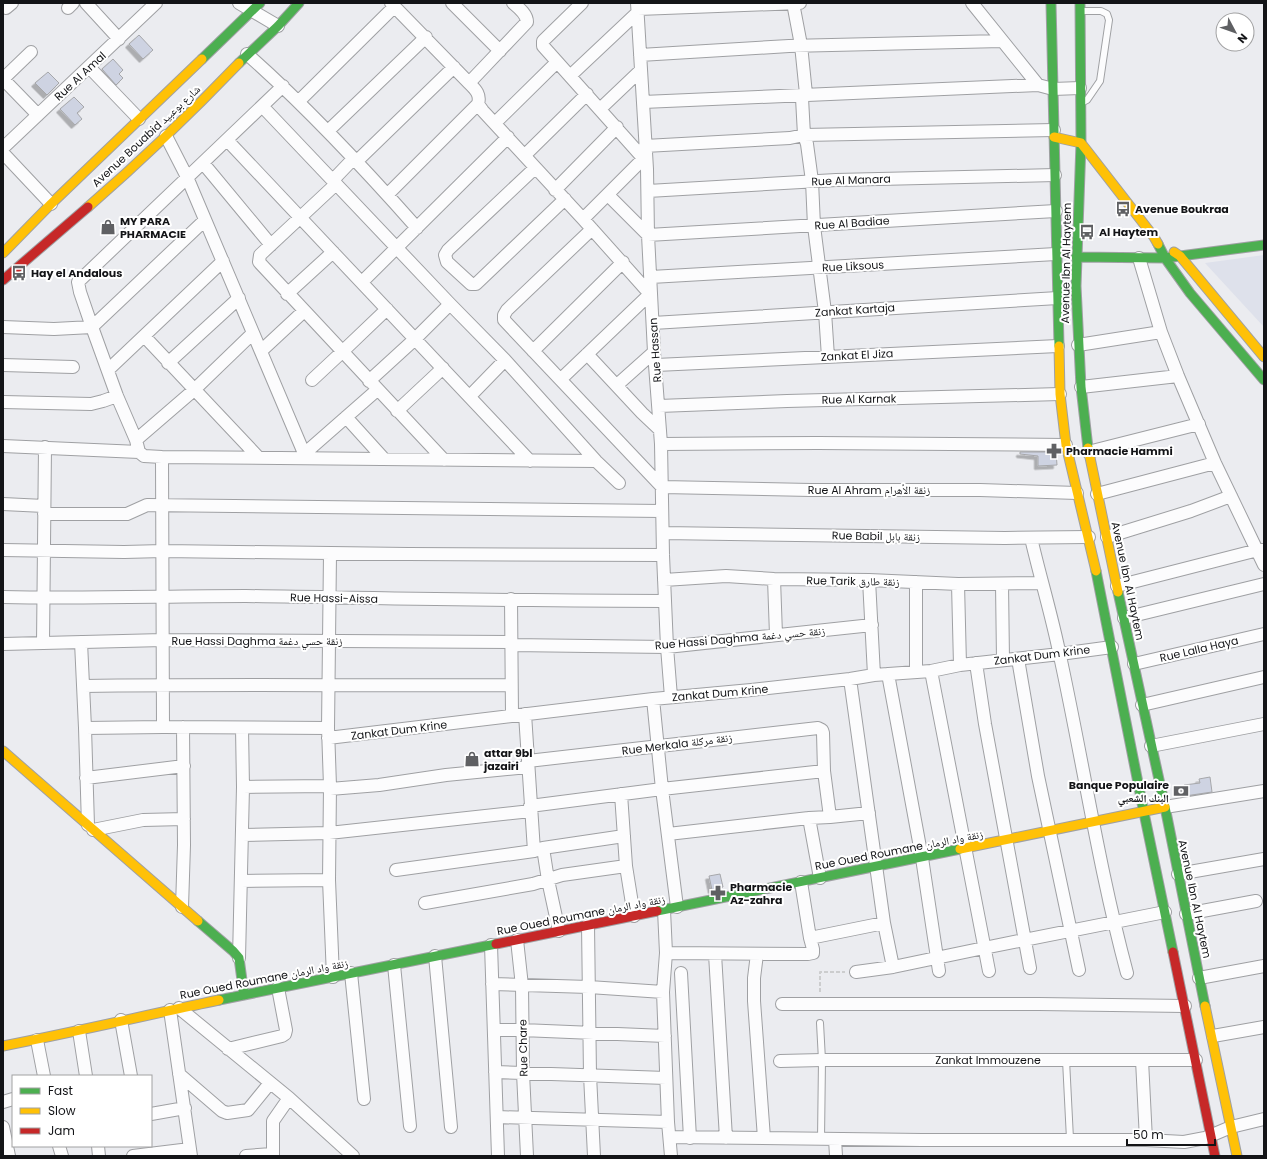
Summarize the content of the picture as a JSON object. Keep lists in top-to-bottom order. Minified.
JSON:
{"streets":{"street":["Rue Al Amal","Avenue Bouabid شارع بوعبيد","Rue Al Manara","Rue Al Badiae","Avenue Ibn Al Haytem","Rue Liksous","Zankat Kartaja","Rue Hassan","Zankat El Jiza","Rue Al Karnak","Rue Al Ahram زنقة الأهرام","Rue Babil زنقة بابل","Rue Tarik زنقة طارق","Rue Hassi-Aissa","Rue Hassi Daghma زنقة حسي دغمة","Rue Lalla Haya","Zankat Dum Krine","Rue Merkala زنقة مركلة","Rue Oued Roumane زنقة واد الرمان","Rue Chare","Zankat Immouzene"]},"crossings":[["Rue Al Manara","Avenue Ibn Al Haytem"],["Rue Al Manara","Rue Hassan"],["Rue Al Badiae","Avenue Ibn Al Haytem"],["Rue Al Badiae","Rue Hassan"],["Avenue Ibn Al Haytem","Rue Liksous"],["Avenue Ibn Al Haytem","Zankat Kartaja"],["Avenue Ibn Al Haytem","Zankat El Jiza"],["Avenue Ibn Al Haytem","Rue Al Karnak"],["Avenue Ibn Al Haytem","Rue Al Ahram زنقة الأهرام"],["Avenue Ibn Al Haytem","Rue Babil زنقة بابل"],["Avenue Ibn Al Haytem","Rue Lalla Haya"],["Avenue Ibn Al Haytem","Zankat Dum Krine"],["Avenue Ibn Al Haytem","Rue Oued Roumane زنقة واد الرمان"],["Avenue Ibn Al Haytem","Zankat Immouzene"],["Rue Liksous","Rue Hassan"],["Zankat Kartaja","Rue Hassan"],["Rue Hassan","Zankat El Jiza"],["Rue Hassan","Rue Al Karnak"],["Rue Hassan","Rue Al Ahram زنقة الأهرام"],["Rue Hassan","Rue Babil زنقة بابل"],["Rue Hassan","Rue Tarik زنقة طارق"],["Rue Hassan","Rue Hassi-Aissa"],["Rue Hassan","Rue Hassi Daghma زنقة حسي دغمة"],["Rue Hassan","Zankat Dum Krine"],["Rue Oued Roumane زنقة واد الرمان","Rue Chare"]],"places":{"bus stop":["Avenue Boukraa","Al Haytem","Hay el Andalous"],"shop":["MY PARA PHARMACIE","attar 9bl jazairi"],"pharmacy":["Pharmacie Hammi","Pharmacie Az-zahra"],"bank":["Banque Populaire البنك الشعبي"]},"legend":["Fast","Slow","Jam"],"scale_bar":"50 m","north":"bottom right"}
